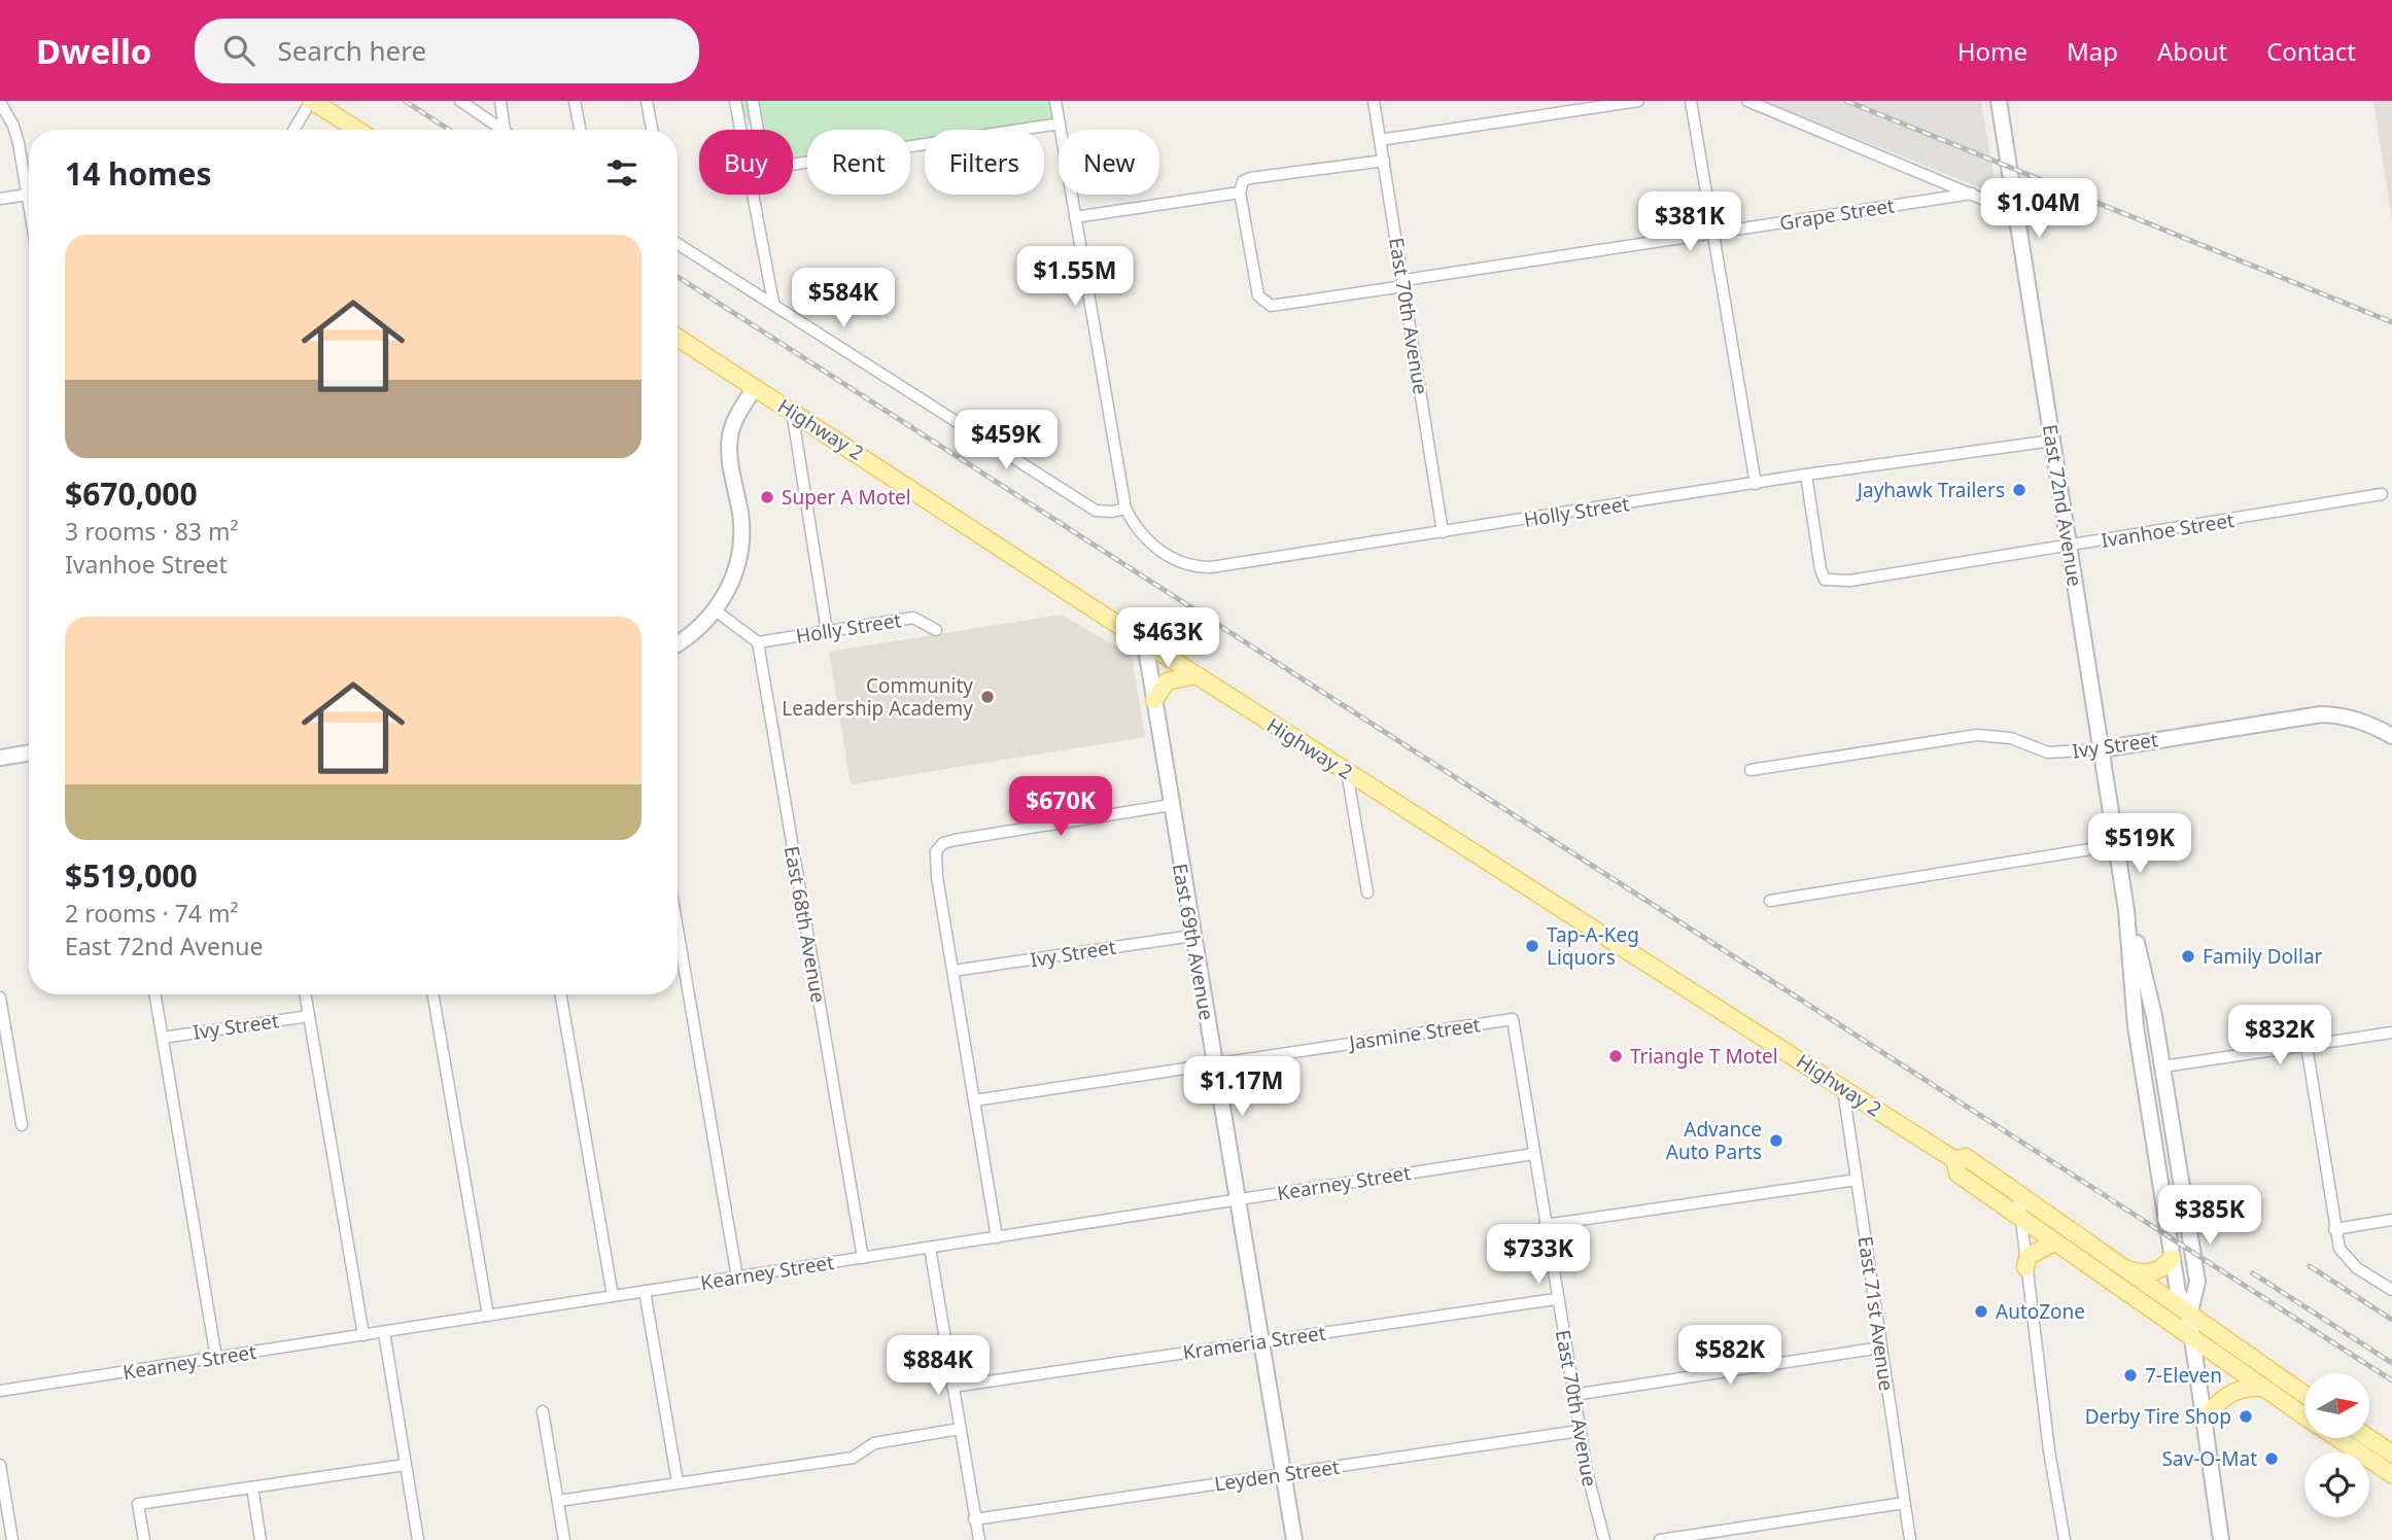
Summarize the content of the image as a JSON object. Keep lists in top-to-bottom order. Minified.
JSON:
{"streets":{"main road":["Highway 2","East 72nd Avenue","Ivy Street","East 69th Avenue"],"street":["Grape Street","East 70th Avenue","Holly Street","Ivanhoe Street","East 68th Avenue","Jasmine Street","Kearney Street","East 71st Avenue","Krameria Street","Leyden Street"]},"crossings":[["Grape Street","East 70th Avenue"],["East 70th Avenue","Holly Street"],["East 70th Avenue","Jasmine Street"],["East 70th Avenue","Kearney Street"],["East 70th Avenue","Krameria Street"],["East 70th Avenue","Leyden Street"],["Highway 2","East 72nd Avenue"],["Highway 2","East 69th Avenue"],["Highway 2","East 71st Avenue"],["East 72nd Avenue","Holly Street"],["East 72nd Avenue","Ivanhoe Street"],["East 72nd Avenue","Ivy Street"],["Holly Street","Ivanhoe Street"],["Holly Street","East 68th Avenue"],["Ivy Street","East 69th Avenue"],["East 68th Avenue","Kearney Street"],["East 69th Avenue","Jasmine Street"],["East 69th Avenue","Kearney Street"],["East 69th Avenue","Krameria Street"],["East 69th Avenue","Leyden Street"]],"places":["Jayhawk Trailers","Super A Motel","Community Leadership Academy","Tap-A-Keg Liquors","Family Dollar","Triangle T Motel","Advance Auto Parts","AutoZone","7-Eleven","Derby Tire Shop","Sav-O-Mat"],"north":"right","page":{"header":"Dwello","search":"Search here","nav":["Home","Map","About","Contact"],"chip":["Buy","Rent","Filters","New"],"heading":"14 homes","price":["$1.04M","$381K","$1.55M","$584K","$459K","$463K","$670K","$519K","$832K","$1.17M","$385K","$733K","$582K","$884K"],"list":[{"name":"$670,000","note":"3 rooms · 83 m² · Ivanhoe Street"},{"name":"$519,000","note":"2 rooms · 74 m² · East 72nd Avenue"}]}}
